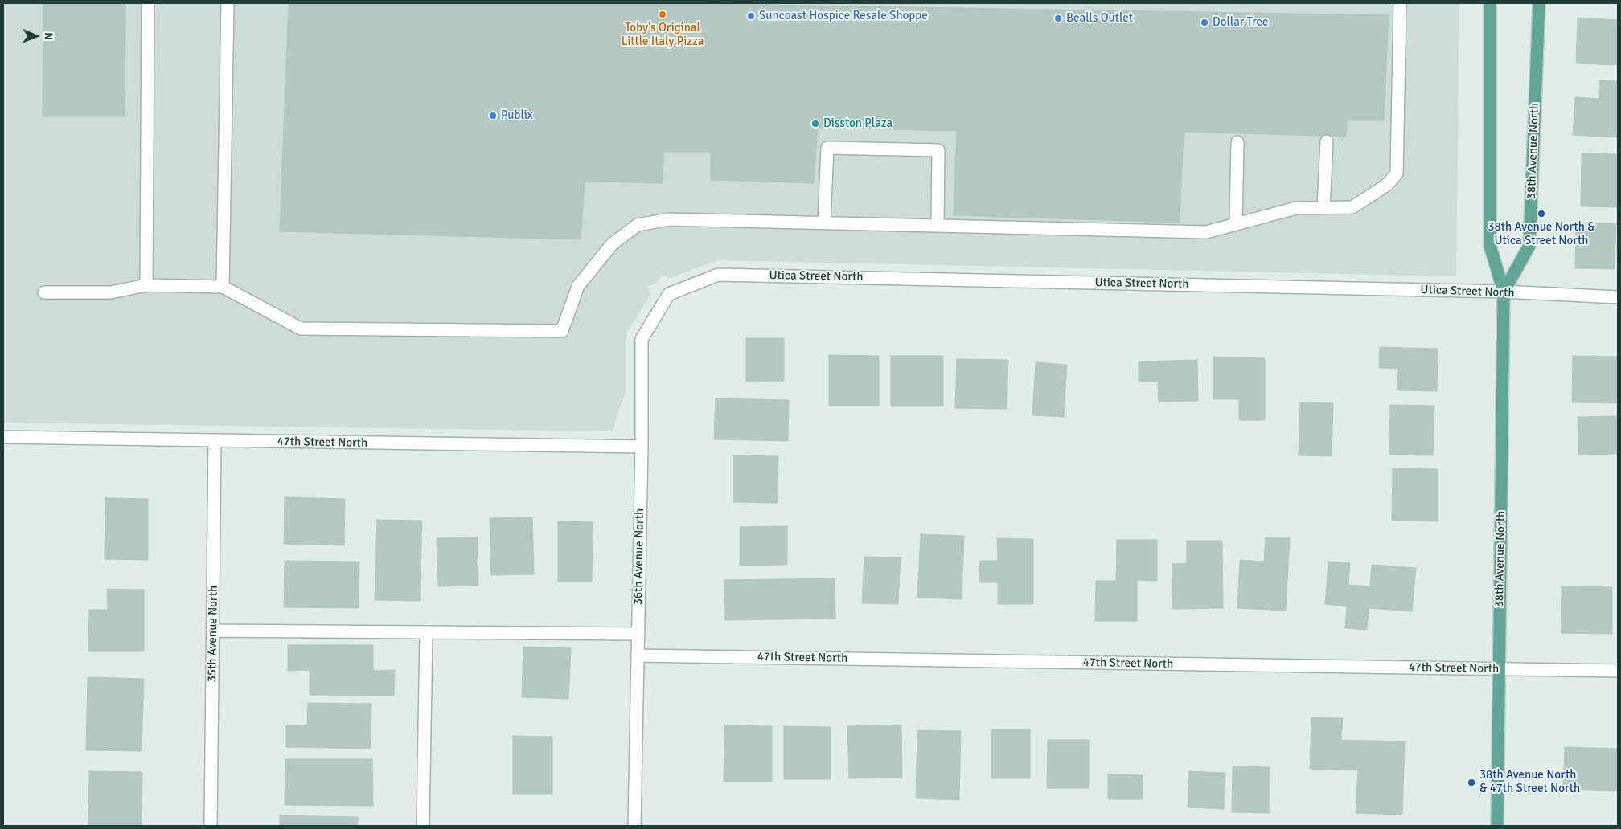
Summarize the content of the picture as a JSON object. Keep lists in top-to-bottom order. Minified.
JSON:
{"streets":{"main road":["38th Avenue North"],"street":["Utica Street North","47th Street North","36th Avenue North","35th Avenue North"]},"crossings":[["38th Avenue North","Utica Street North"],["38th Avenue North","47th Street North"],["Utica Street North","36th Avenue North"],["47th Street North","36th Avenue North"],["47th Street North","35th Avenue North"]],"places":["Toby's Original Little Italy Pizza","Suncoast Hospice Resale Shoppe","Bealls Outlet","Dollar Tree","Publix","Disston Plaza","38th Avenue North & Utica Street North","38th Avenue North & 47th Street North"],"north":"right"}
